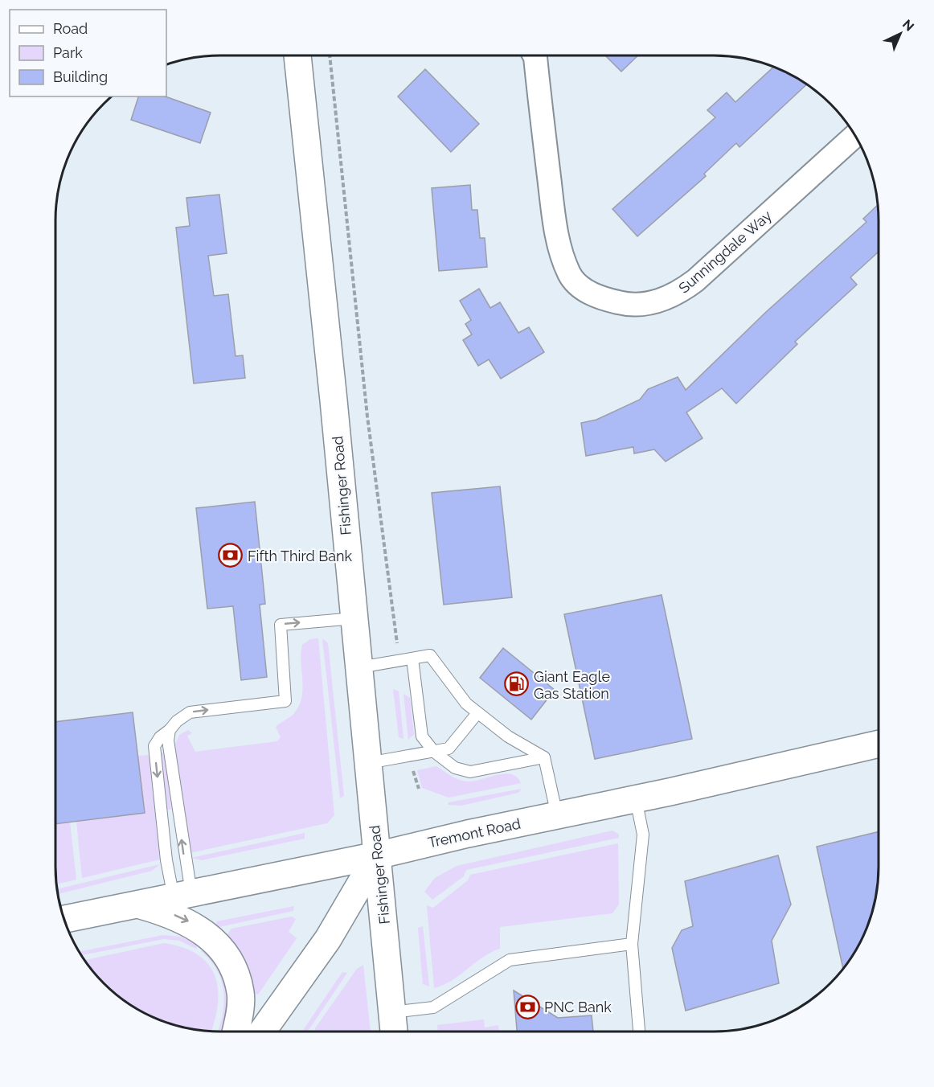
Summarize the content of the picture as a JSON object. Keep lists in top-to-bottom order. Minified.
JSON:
{"streets":{"main road":["Fishinger Road","Tremont Road"],"street":["Sunningdale Way"]},"crossings":[["Fishinger Road","Tremont Road"]],"places":{"bank":["Fifth Third Bank","PNC Bank"],"fuel station":["Giant Eagle Gas Station"]},"legend":["Road","Park","Building"],"north":"top right"}
